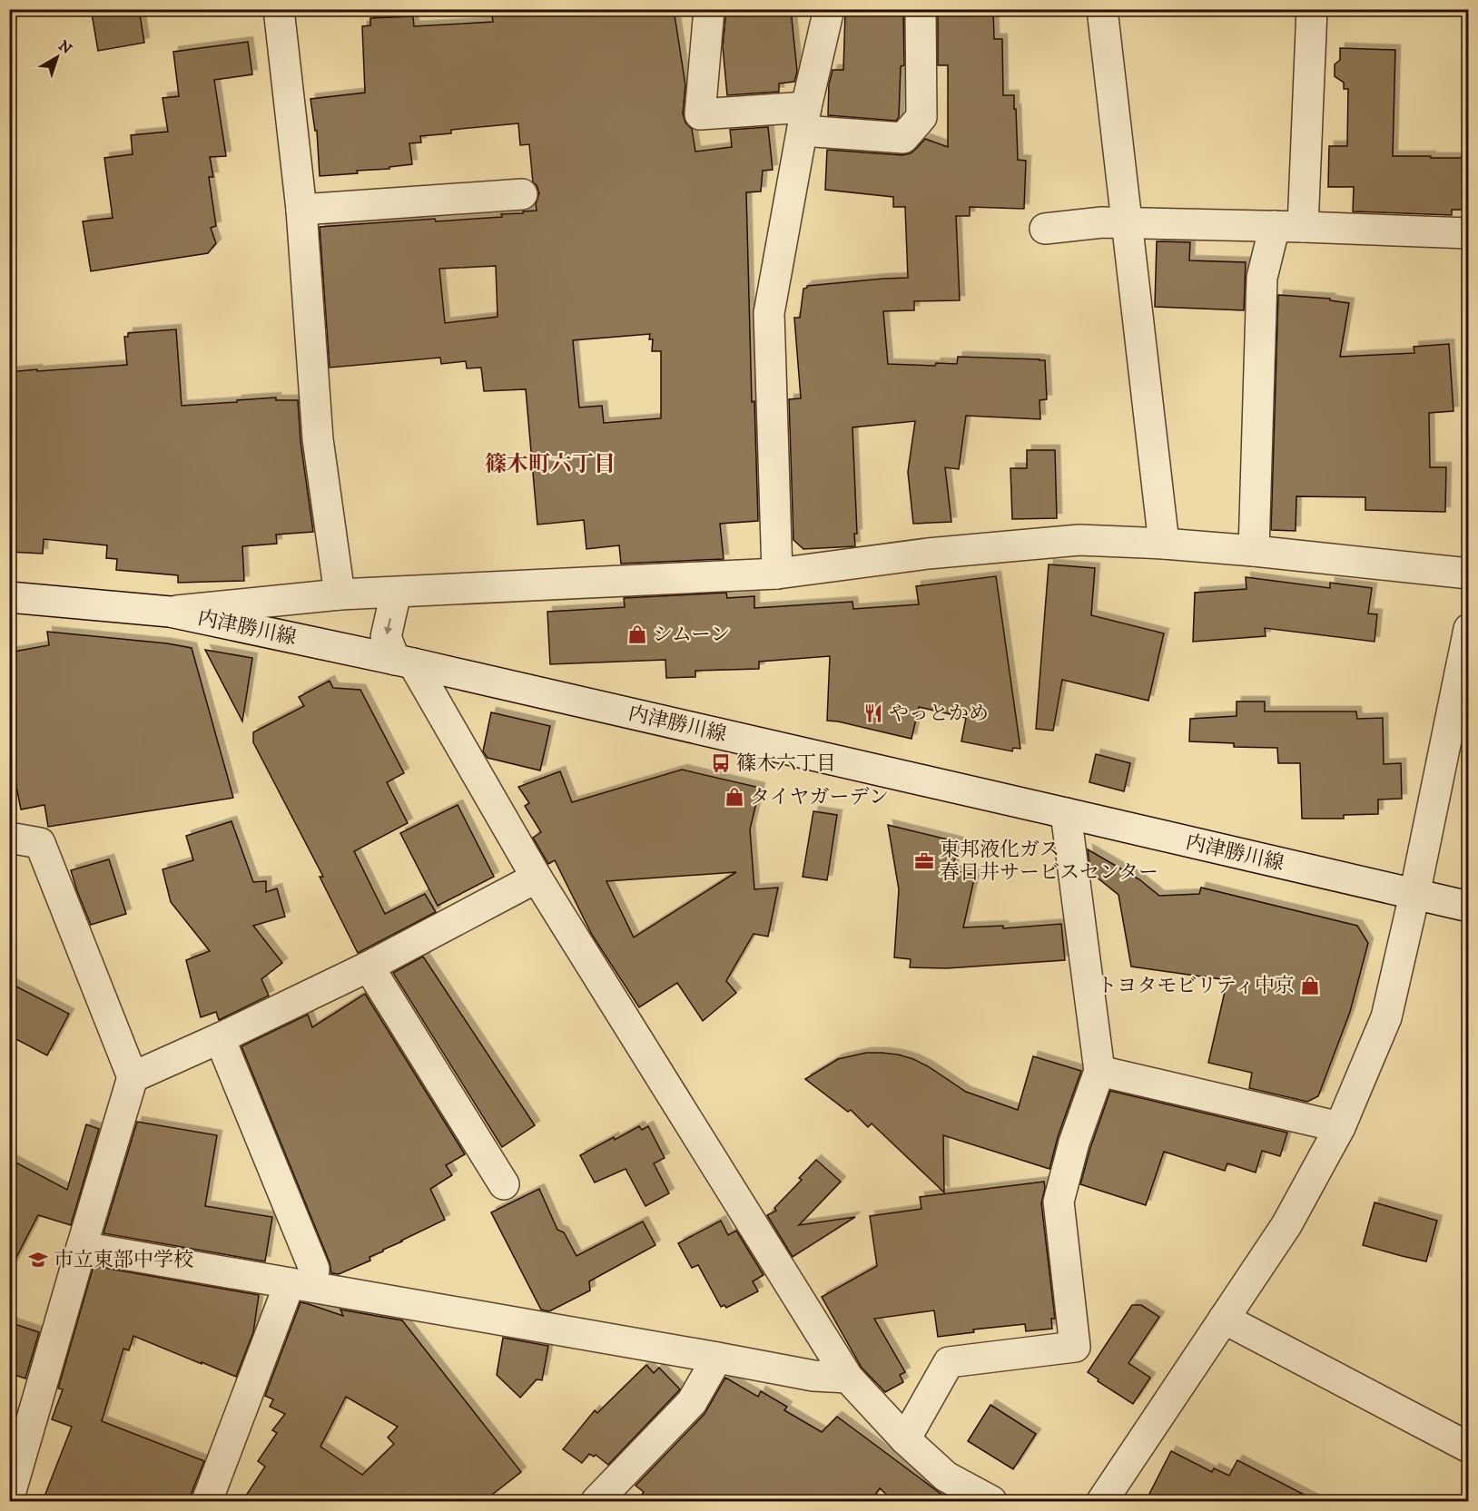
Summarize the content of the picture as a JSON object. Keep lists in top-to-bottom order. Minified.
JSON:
{"streets":{"street":["内津勝川線"]},"districts":["篠木町六丁目"],"places":{"shop":["シムーン","タイヤガーデン","トヨタモビリティ中京"],"restaurant":["やっとかめ"],"bus stop":["篠木六丁目"],"office":["東邦液化ガス 春日井サービスセンター"],"school or university":["市立東部中学校"]},"north":"top right"}
